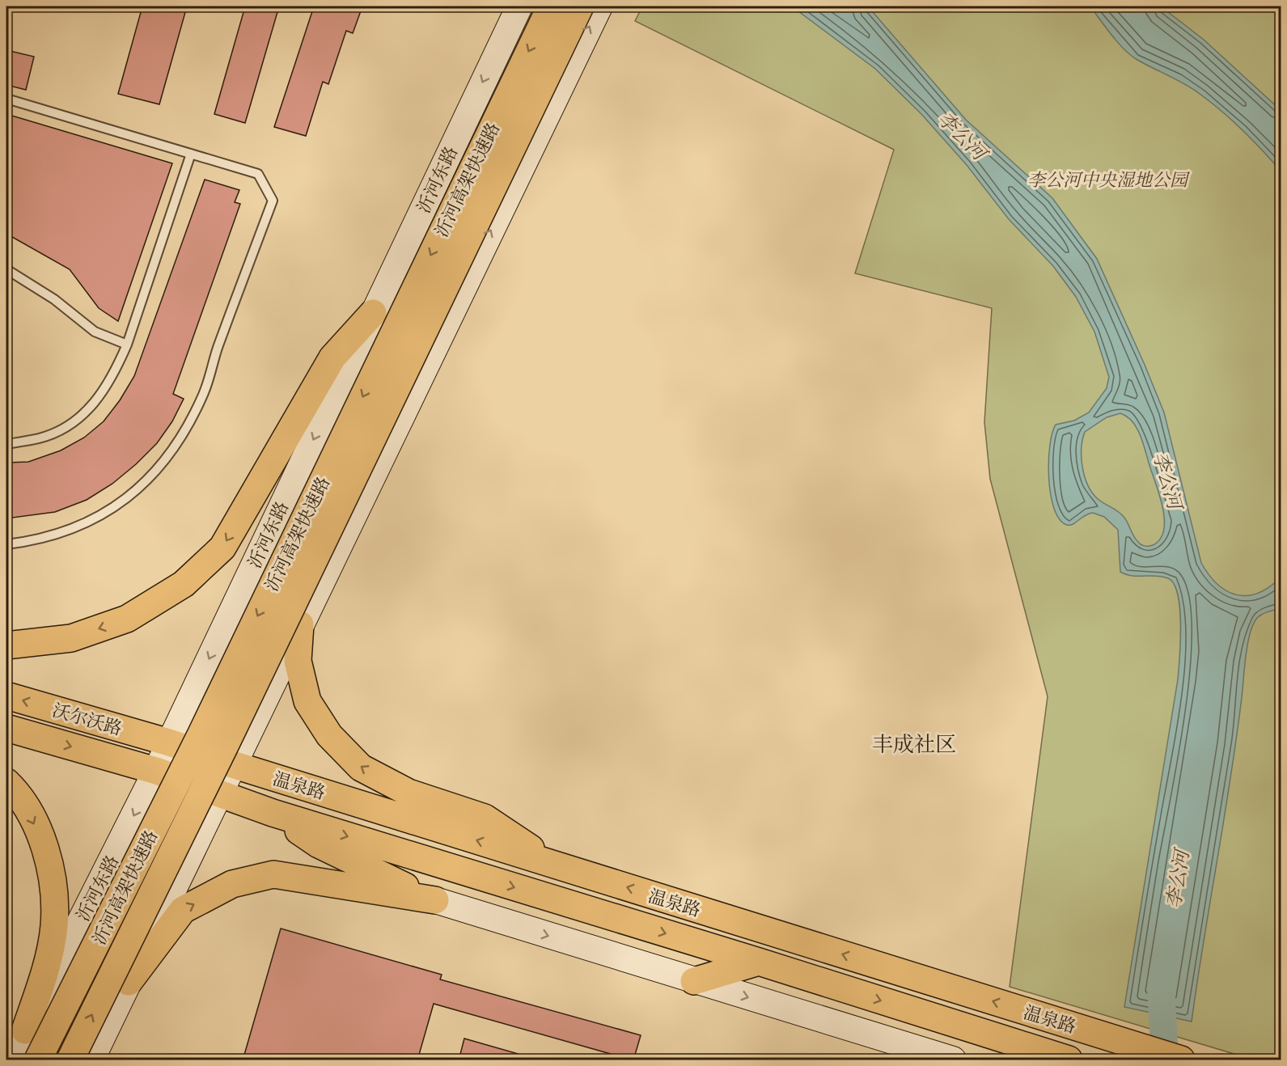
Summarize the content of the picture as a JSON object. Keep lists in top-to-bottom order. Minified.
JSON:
{"streets":{"highway":["沂河高架快速路","沃尔沃路","温泉路"],"main road":["沂河东路"]},"crossings":[["沂河东路","沃尔沃路"],["沂河东路","温泉路"],["沃尔沃路","温泉路"]],"districts":["丰成社区"],"water":["李公河"],"parks":["李公河中央湿地公园"]}
